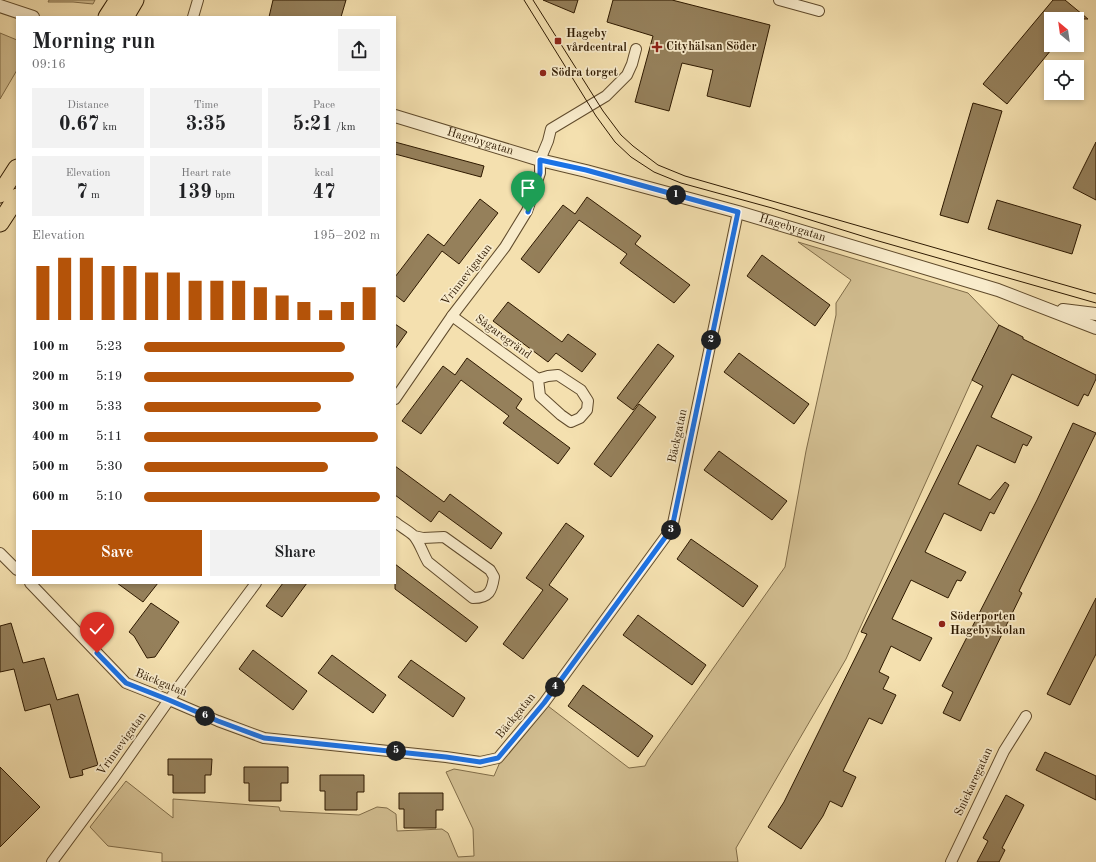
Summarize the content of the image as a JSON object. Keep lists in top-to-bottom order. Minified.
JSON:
{"streets":{"street":["Hagebygatan","Vrinnevigatan","Sågaregränd","Bäckgatan","Snickaregatan"]},"crossings":[["Hagebygatan","Vrinnevigatan"],["Hagebygatan","Bäckgatan"],["Vrinnevigatan","Sågaregränd"],["Vrinnevigatan","Bäckgatan"]],"places":{"transit":["Hageby vårdcentral"],"health":["Cityhälsan Söder"],"other":["Södra torget","Söderporten Hagebyskolan"]},"north":"top left","page":{"heading":["Morning run","09:16"],"stats":[["Distance","0.67 km"],["Time","3:35"],["Pace","5:21 /km"],["Elevation","7 m"],["Heart rate","139 bpm"],["kcal","47"]],"pins":["1","2","3","4","6","5"],"chart":["Elevation","195–202 m"],"list":[{"name":"100 m","note":"5:23"},{"name":"200 m","note":"5:19"},{"name":"300 m","note":"5:33"},{"name":"400 m","note":"5:11"},{"name":"500 m","note":"5:30"},{"name":"600 m","note":"5:10"}],"buttons":["Save","Share"]}}
